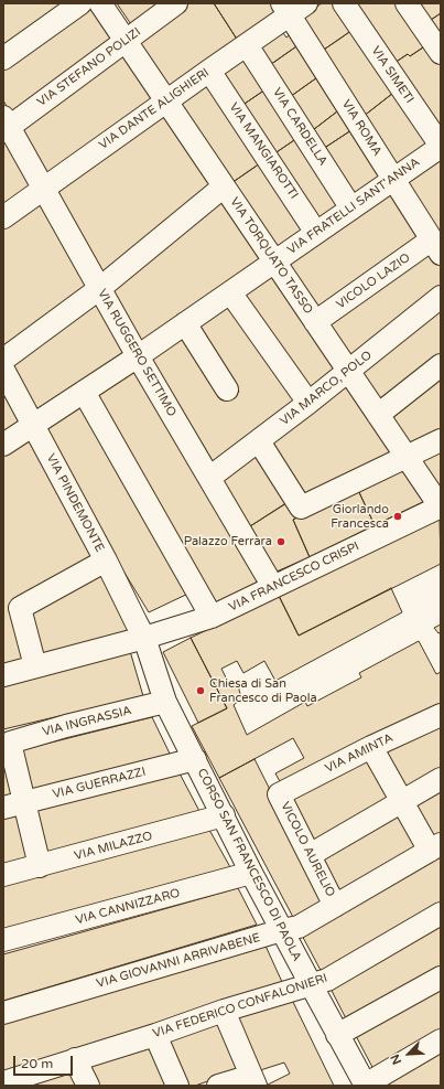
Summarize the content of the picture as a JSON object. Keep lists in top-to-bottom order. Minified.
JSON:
{"streets":{"street":["VIA STEFANO POLIZI","VIA SIMETI","VIA DANTE ALIGHIERI","VIA CARDELLA","VIA ROMA","VIA MANGIAROTTI","VIA FRATELLI SANT'ANNA","VIA TORQUATO TASSO","VICOLO LAZIO","VIA RUGGERO SETTIMO","VIA MARCO, POLO","VIA PINDEMONTE","VIA FRANCESCO CRISPI","VIA INGRASSIA","VIA AMINTA","VIA GUERRAZZI","VIA MILAZZO","VICOLO AURELIO","CORSO SAN FRANCESCO DI PAOLA","VIA CANNIZZARO","VIA GIOVANNI ARRIVABENE","VIA FEDERICO CONFALONIERI"]},"crossings":[["VIA STEFANO POLIZI","VIA TORQUATO TASSO"],["VIA STEFANO POLIZI","VIA RUGGERO SETTIMO"],["VIA SIMETI","VIA FRATELLI SANT'ANNA"],["VIA DANTE ALIGHIERI","VIA CARDELLA"],["VIA DANTE ALIGHIERI","VIA ROMA"],["VIA DANTE ALIGHIERI","VIA MANGIAROTTI"],["VIA DANTE ALIGHIERI","VIA TORQUATO TASSO"],["VIA DANTE ALIGHIERI","VIA RUGGERO SETTIMO"],["VIA CARDELLA","VIA FRATELLI SANT'ANNA"],["VIA ROMA","VIA FRATELLI SANT'ANNA"],["VIA ROMA","VICOLO LAZIO"],["VIA MANGIAROTTI","VIA FRATELLI SANT'ANNA"],["VIA FRATELLI SANT'ANNA","VIA TORQUATO TASSO"],["VIA FRATELLI SANT'ANNA","VIA RUGGERO SETTIMO"],["VIA FRATELLI SANT'ANNA","VIA PINDEMONTE"],["VIA TORQUATO TASSO","VICOLO LAZIO"],["VIA TORQUATO TASSO","VIA MARCO, POLO"],["VIA TORQUATO TASSO","VIA FRANCESCO CRISPI"],["VIA RUGGERO SETTIMO","VIA MARCO, POLO"],["VIA RUGGERO SETTIMO","VIA FRANCESCO CRISPI"],["VIA PINDEMONTE","VIA FRANCESCO CRISPI"],["VIA PINDEMONTE","CORSO SAN FRANCESCO DI PAOLA"],["VIA FRANCESCO CRISPI","CORSO SAN FRANCESCO DI PAOLA"],["VIA INGRASSIA","VIA GUERRAZZI"],["VIA INGRASSIA","CORSO SAN FRANCESCO DI PAOLA"],["VIA AMINTA","VICOLO AURELIO"],["VIA GUERRAZZI","CORSO SAN FRANCESCO DI PAOLA"],["VIA MILAZZO","CORSO SAN FRANCESCO DI PAOLA"],["VICOLO AURELIO","VIA GIOVANNI ARRIVABENE"],["CORSO SAN FRANCESCO DI PAOLA","VIA CANNIZZARO"],["CORSO SAN FRANCESCO DI PAOLA","VIA GIOVANNI ARRIVABENE"],["CORSO SAN FRANCESCO DI PAOLA","VIA FEDERICO CONFALONIERI"]],"places":["Giorlando Francesca","Palazzo Ferrara","Chiesa di San Francesco di Paola"],"scale_bar":"20 m","north":"bottom left"}
